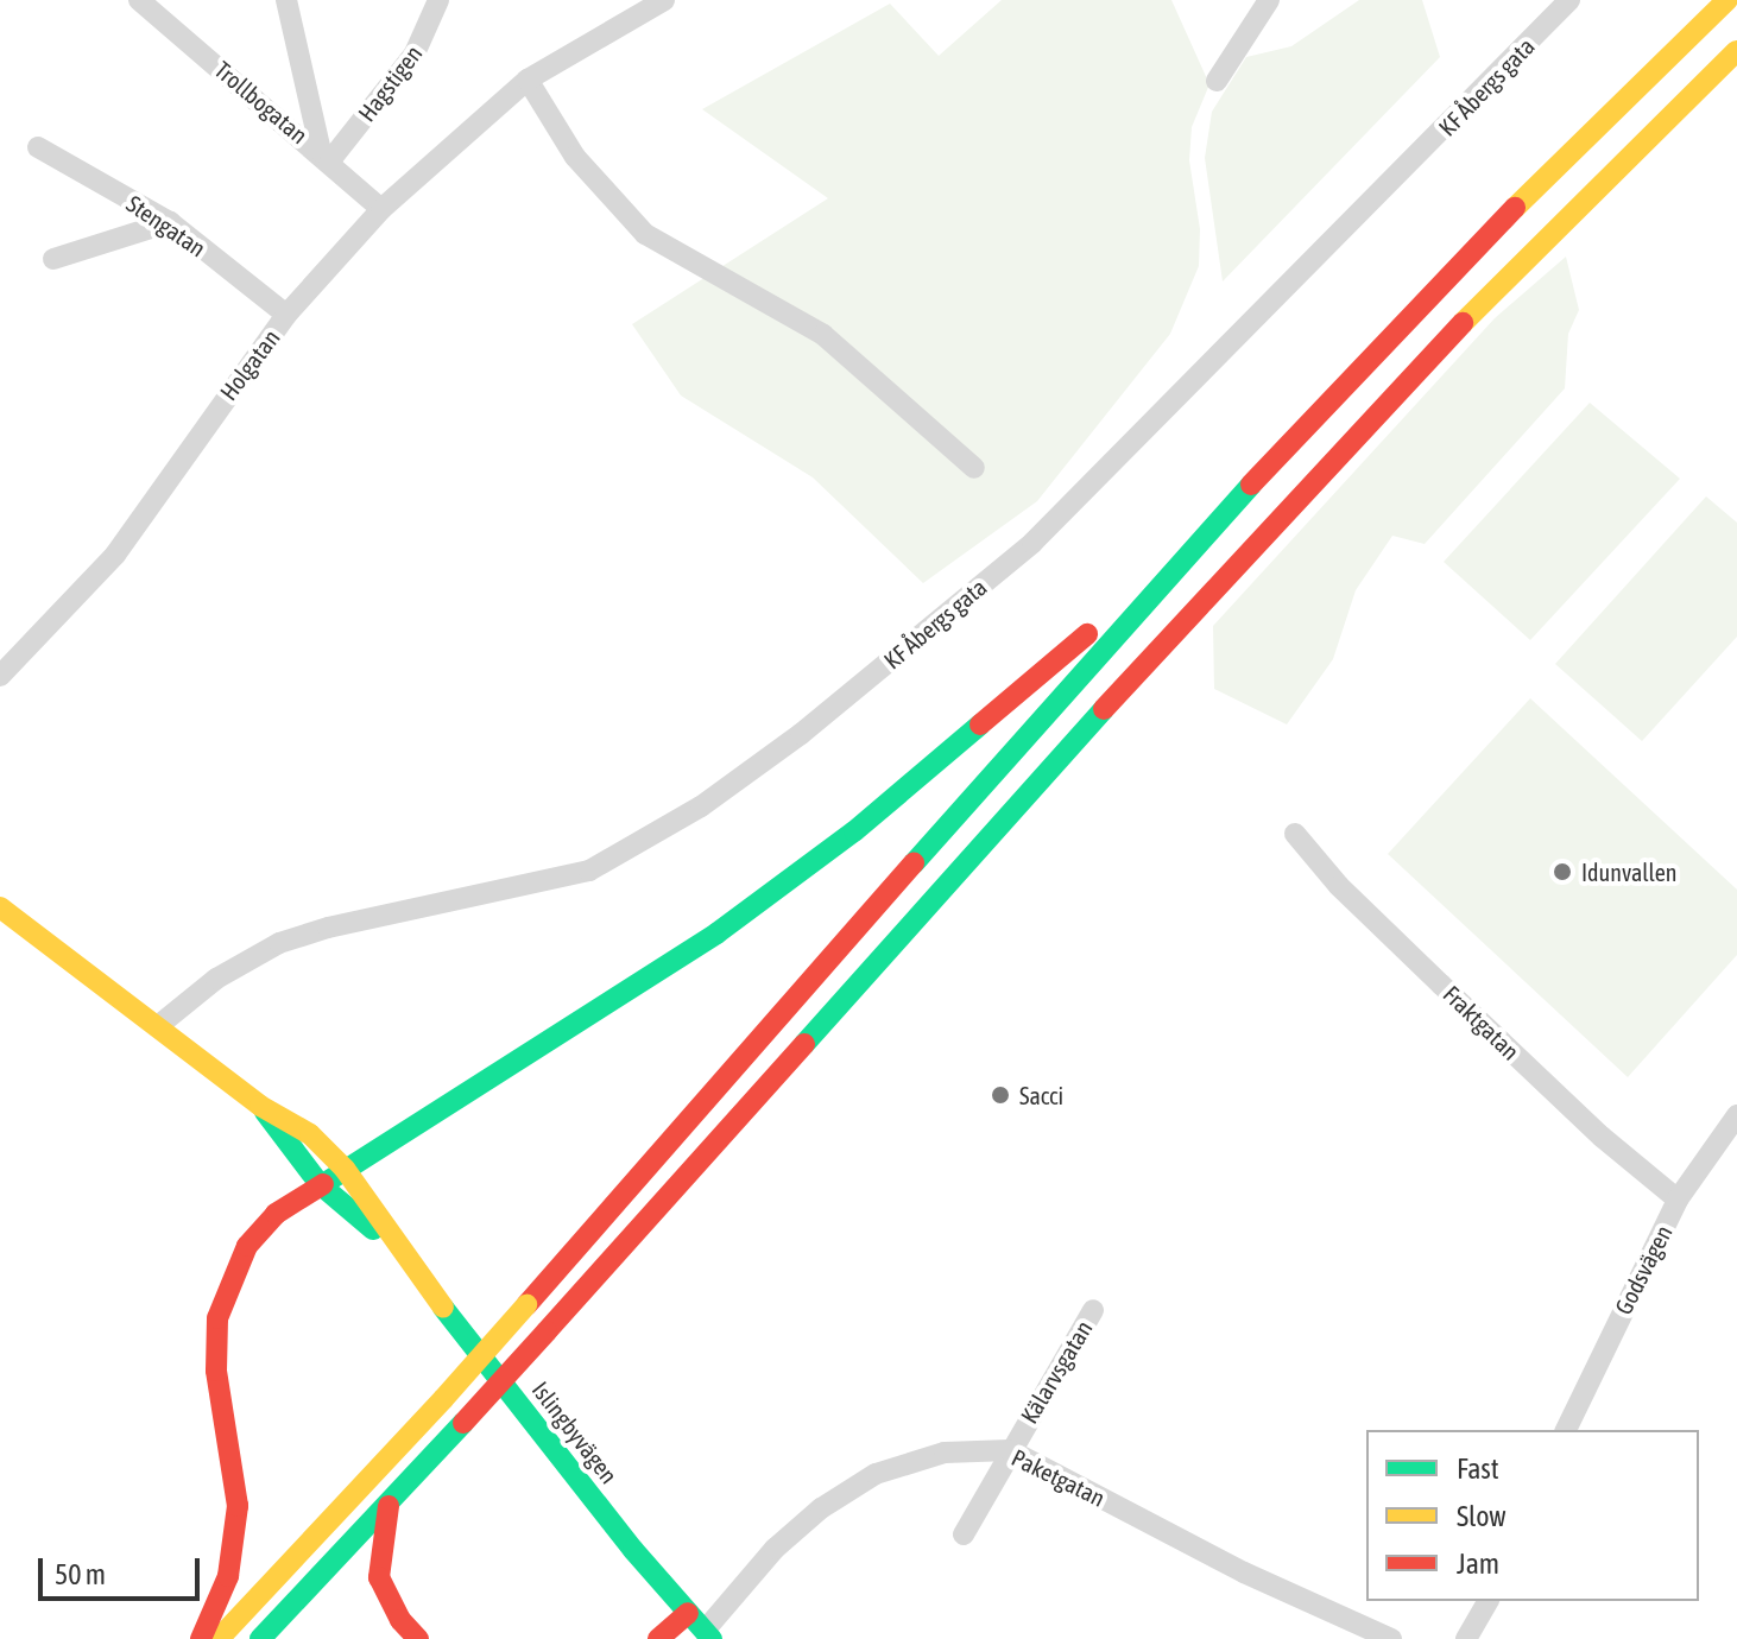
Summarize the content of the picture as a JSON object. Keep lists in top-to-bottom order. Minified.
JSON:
{"streets":{"main road":["Islingbyvägen"],"street":["Hagstigen","KF Åbergs gata","Trollbogatan","Stengatan","Holgatan","Fraktgatan","Godsvägen","Kälarvsgatan","Paketgatan"]},"crossings":[["Hagstigen","Trollbogatan"],["KF Åbergs gata","Islingbyvägen"],["Trollbogatan","Holgatan"],["Stengatan","Holgatan"],["Fraktgatan","Godsvägen"],["Kälarvsgatan","Paketgatan"],["Islingbyvägen","Paketgatan"]],"places":["Idunvallen","Sacci"],"legend":["Fast","Slow","Jam"],"scale_bar":"50 m"}
